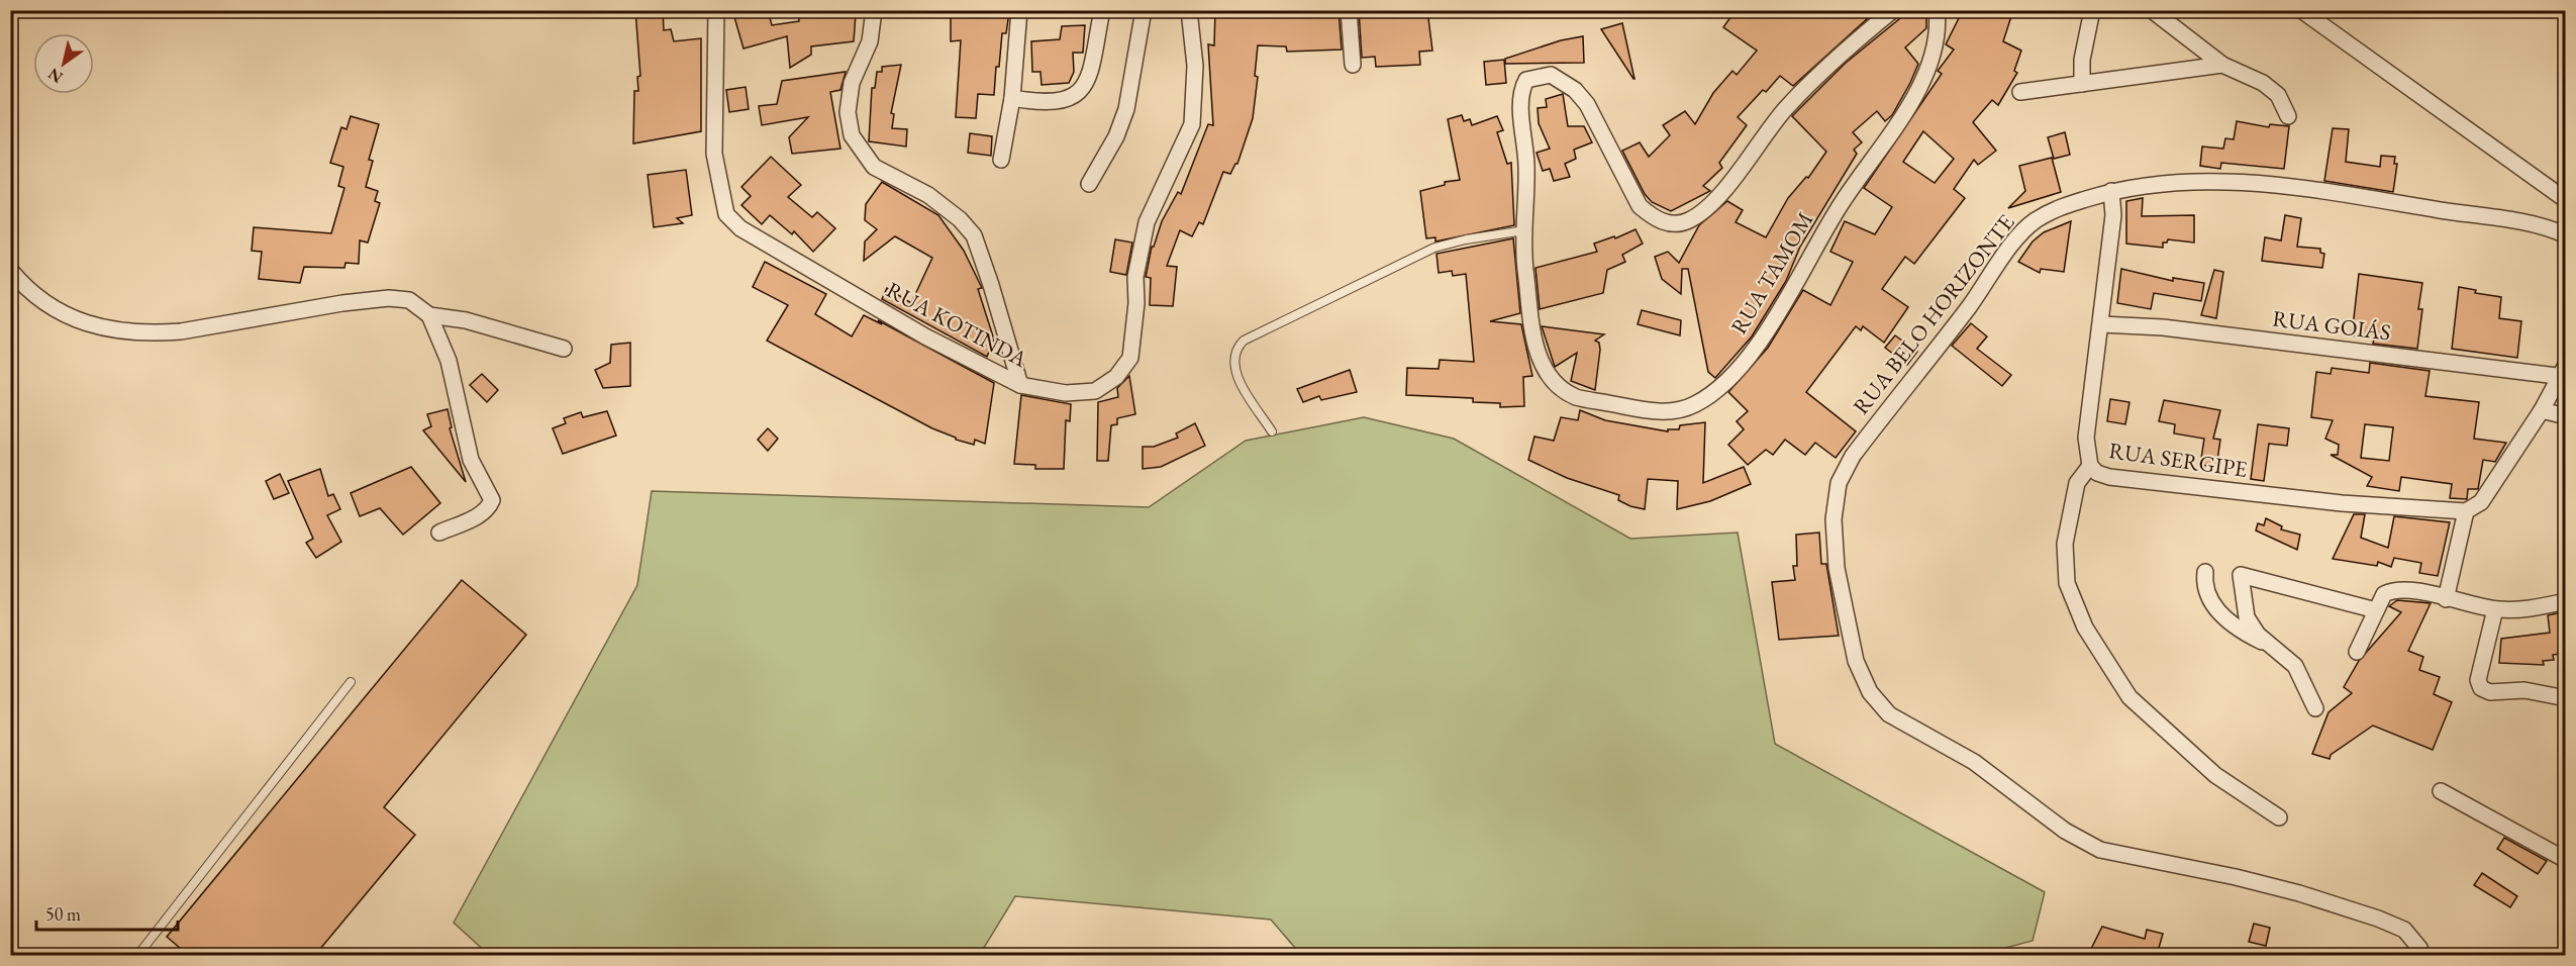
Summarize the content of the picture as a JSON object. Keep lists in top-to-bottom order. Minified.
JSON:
{"streets":{"street":["RUA TAMOM","RUA BELO HORIZONTE","RUA KOTINDA","RUA GOIÁS","RUA SERGIPE"]},"crossings":[["RUA BELO HORIZONTE","RUA SERGIPE"],["RUA GOIÁS","RUA SERGIPE"]],"scale_bar":"50 m","north":"bottom left"}
